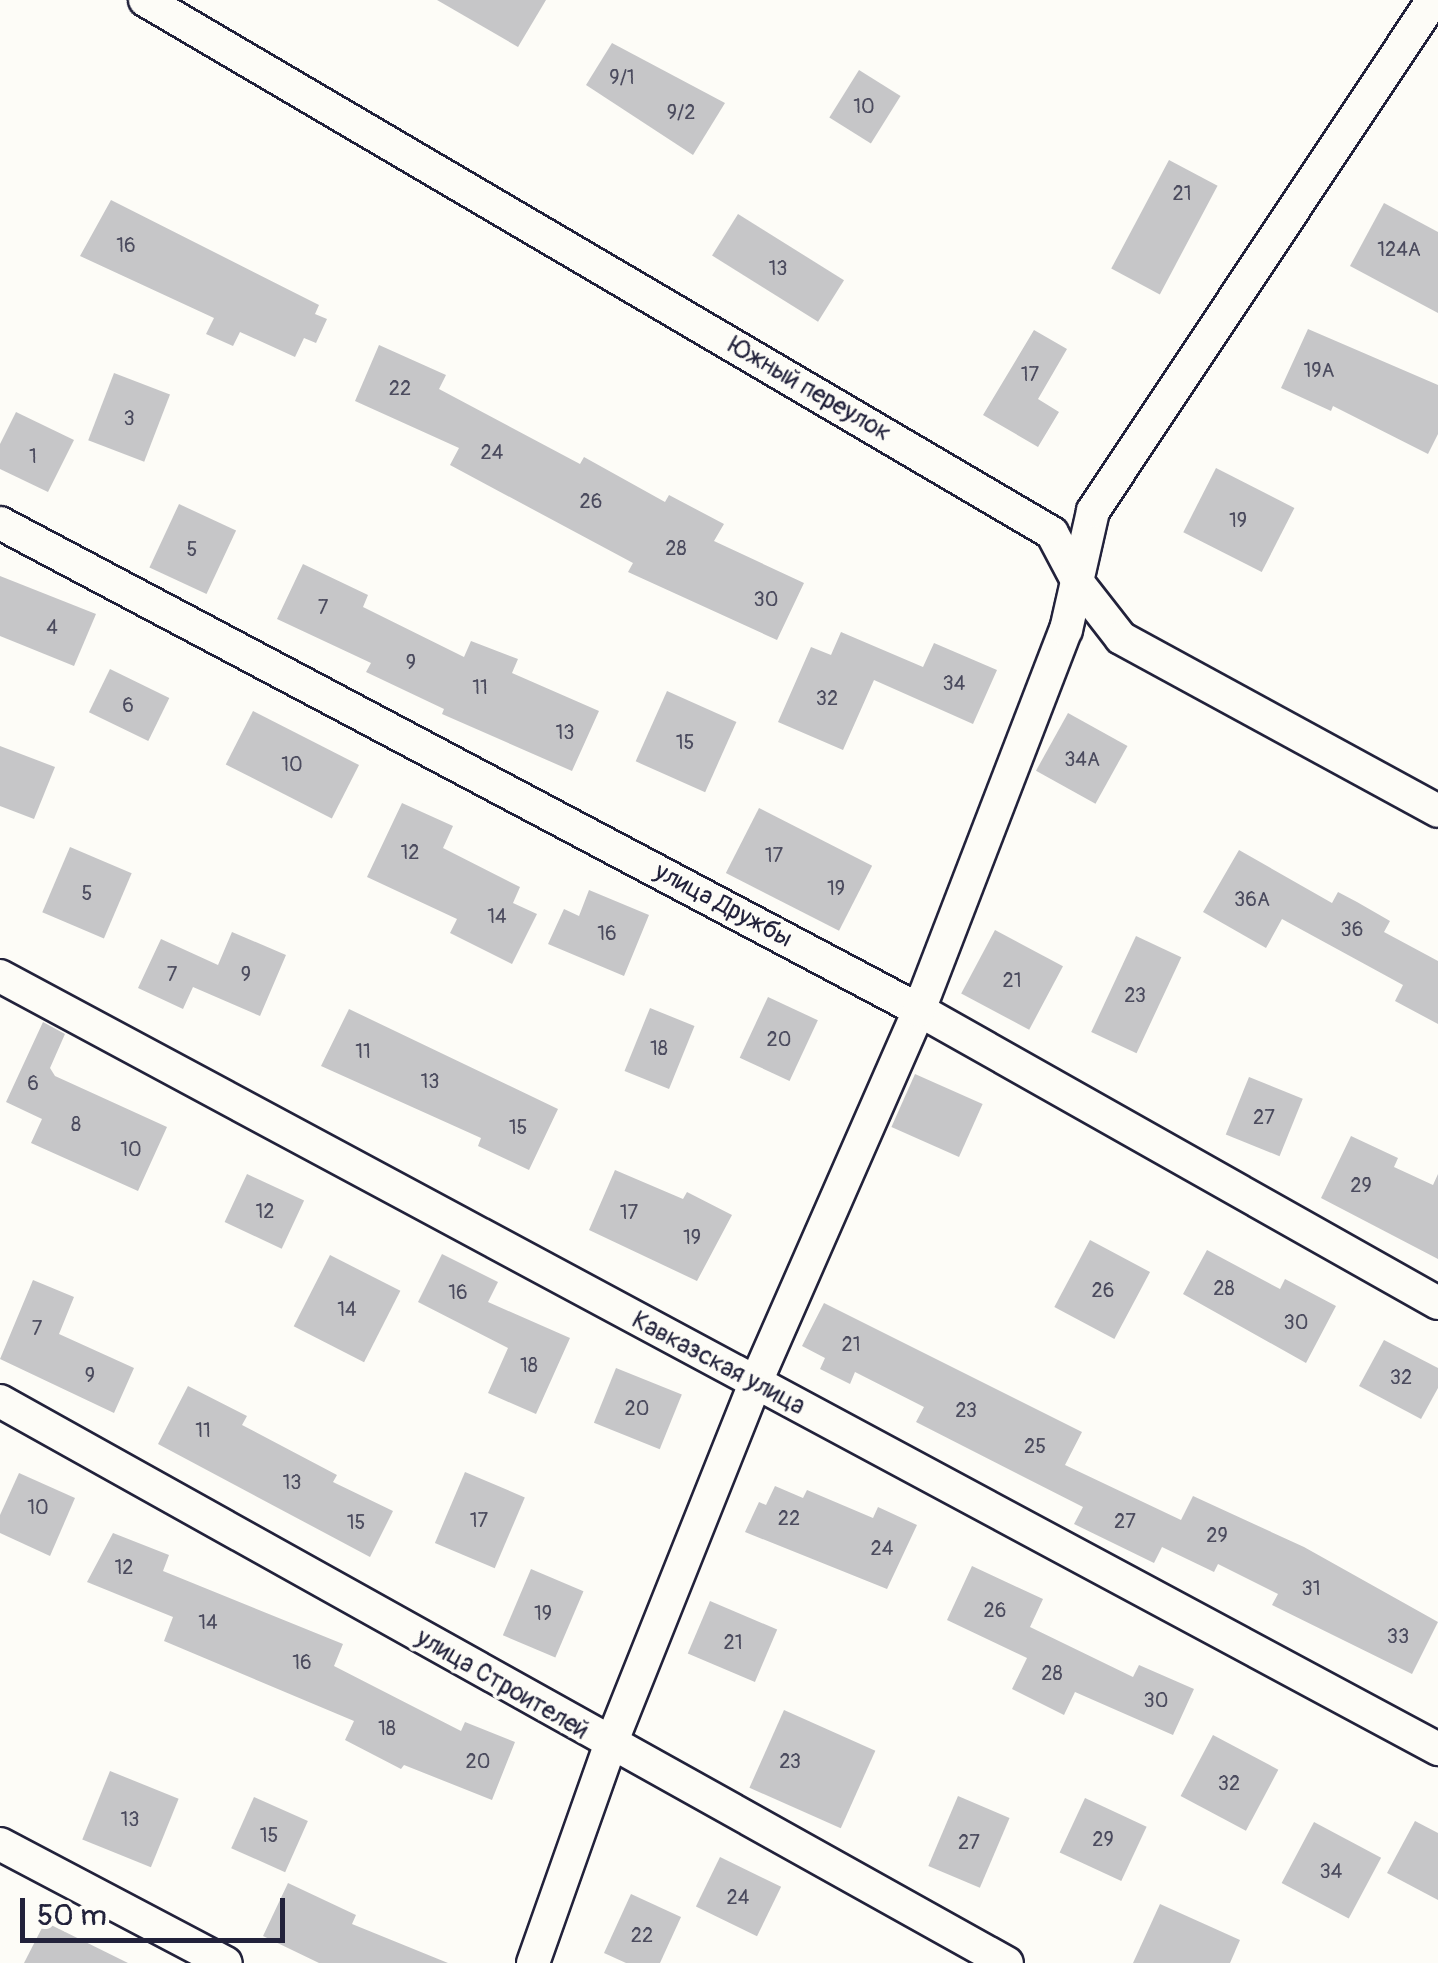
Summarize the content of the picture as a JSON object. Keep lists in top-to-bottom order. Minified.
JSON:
{"streets":{"street":["Южный переулок","улица Дружбы","Кавказская улица","улица Строителей"]},"house_numbers":["9/1","10","9/2","21","16","124А","13","19А","17","22","3","24","1","26","19","28","5","30","7","4","9","34","11","32","6","13","15","34А","10","12","17","19","5","36А","14","36","16","7","9","21","23","20","18","11","13","6","27","8","15","10","29","12","17","19","28","26","16","14","30","7","21","18","9","32","20","23","11","25","13","10","22","17","27","15","29","24","12","31","26","19","14","33","21","16","28","30","18","20","23","32","13","15","29","27","34","24","22"],"scale_bar":"50 m"}
